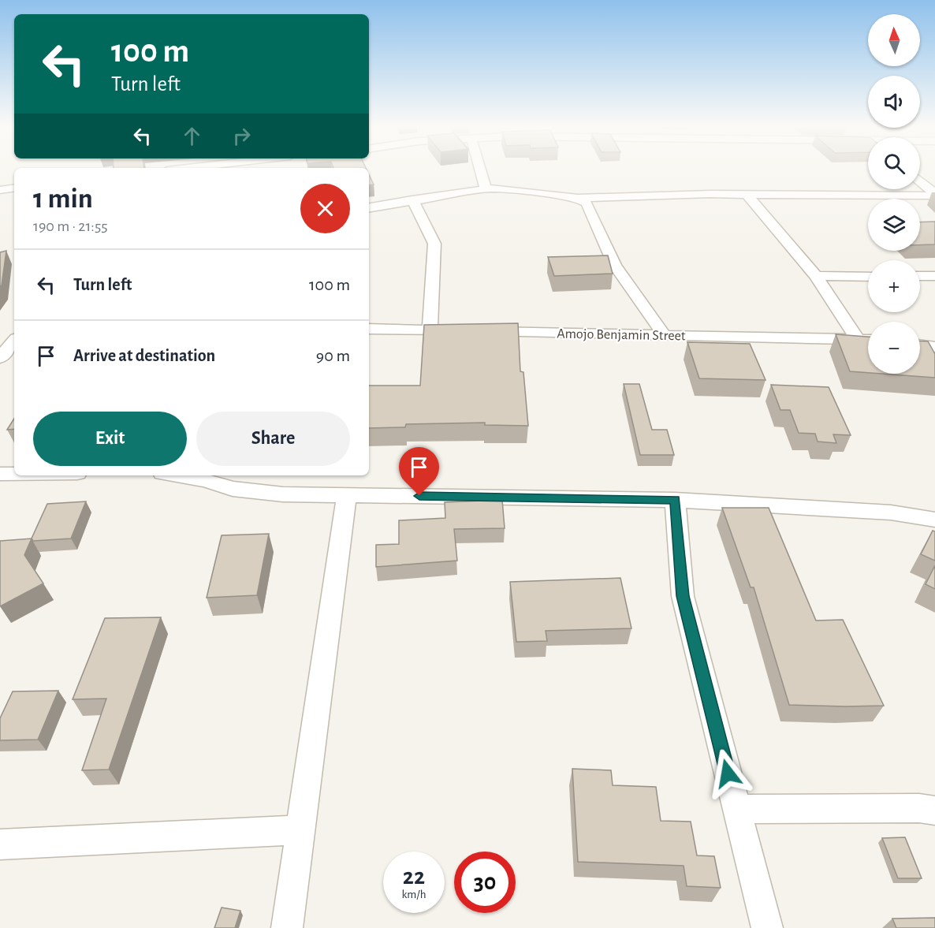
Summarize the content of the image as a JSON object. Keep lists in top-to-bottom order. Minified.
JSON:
{"streets":{"street":["Amojo Benjamin Street"]},"north":"top","page":{"map_buttons":["+","−"],"turn":["100 m","Turn left"],"heading":["1 min","190 m · 21:55"],"list":[{"name":"Turn left","value":"100 m"},{"name":"Arrive at destination","value":"90 m"}],"buttons":["Exit","Share"],"speed":"22 km/h","limit":"30"}}
